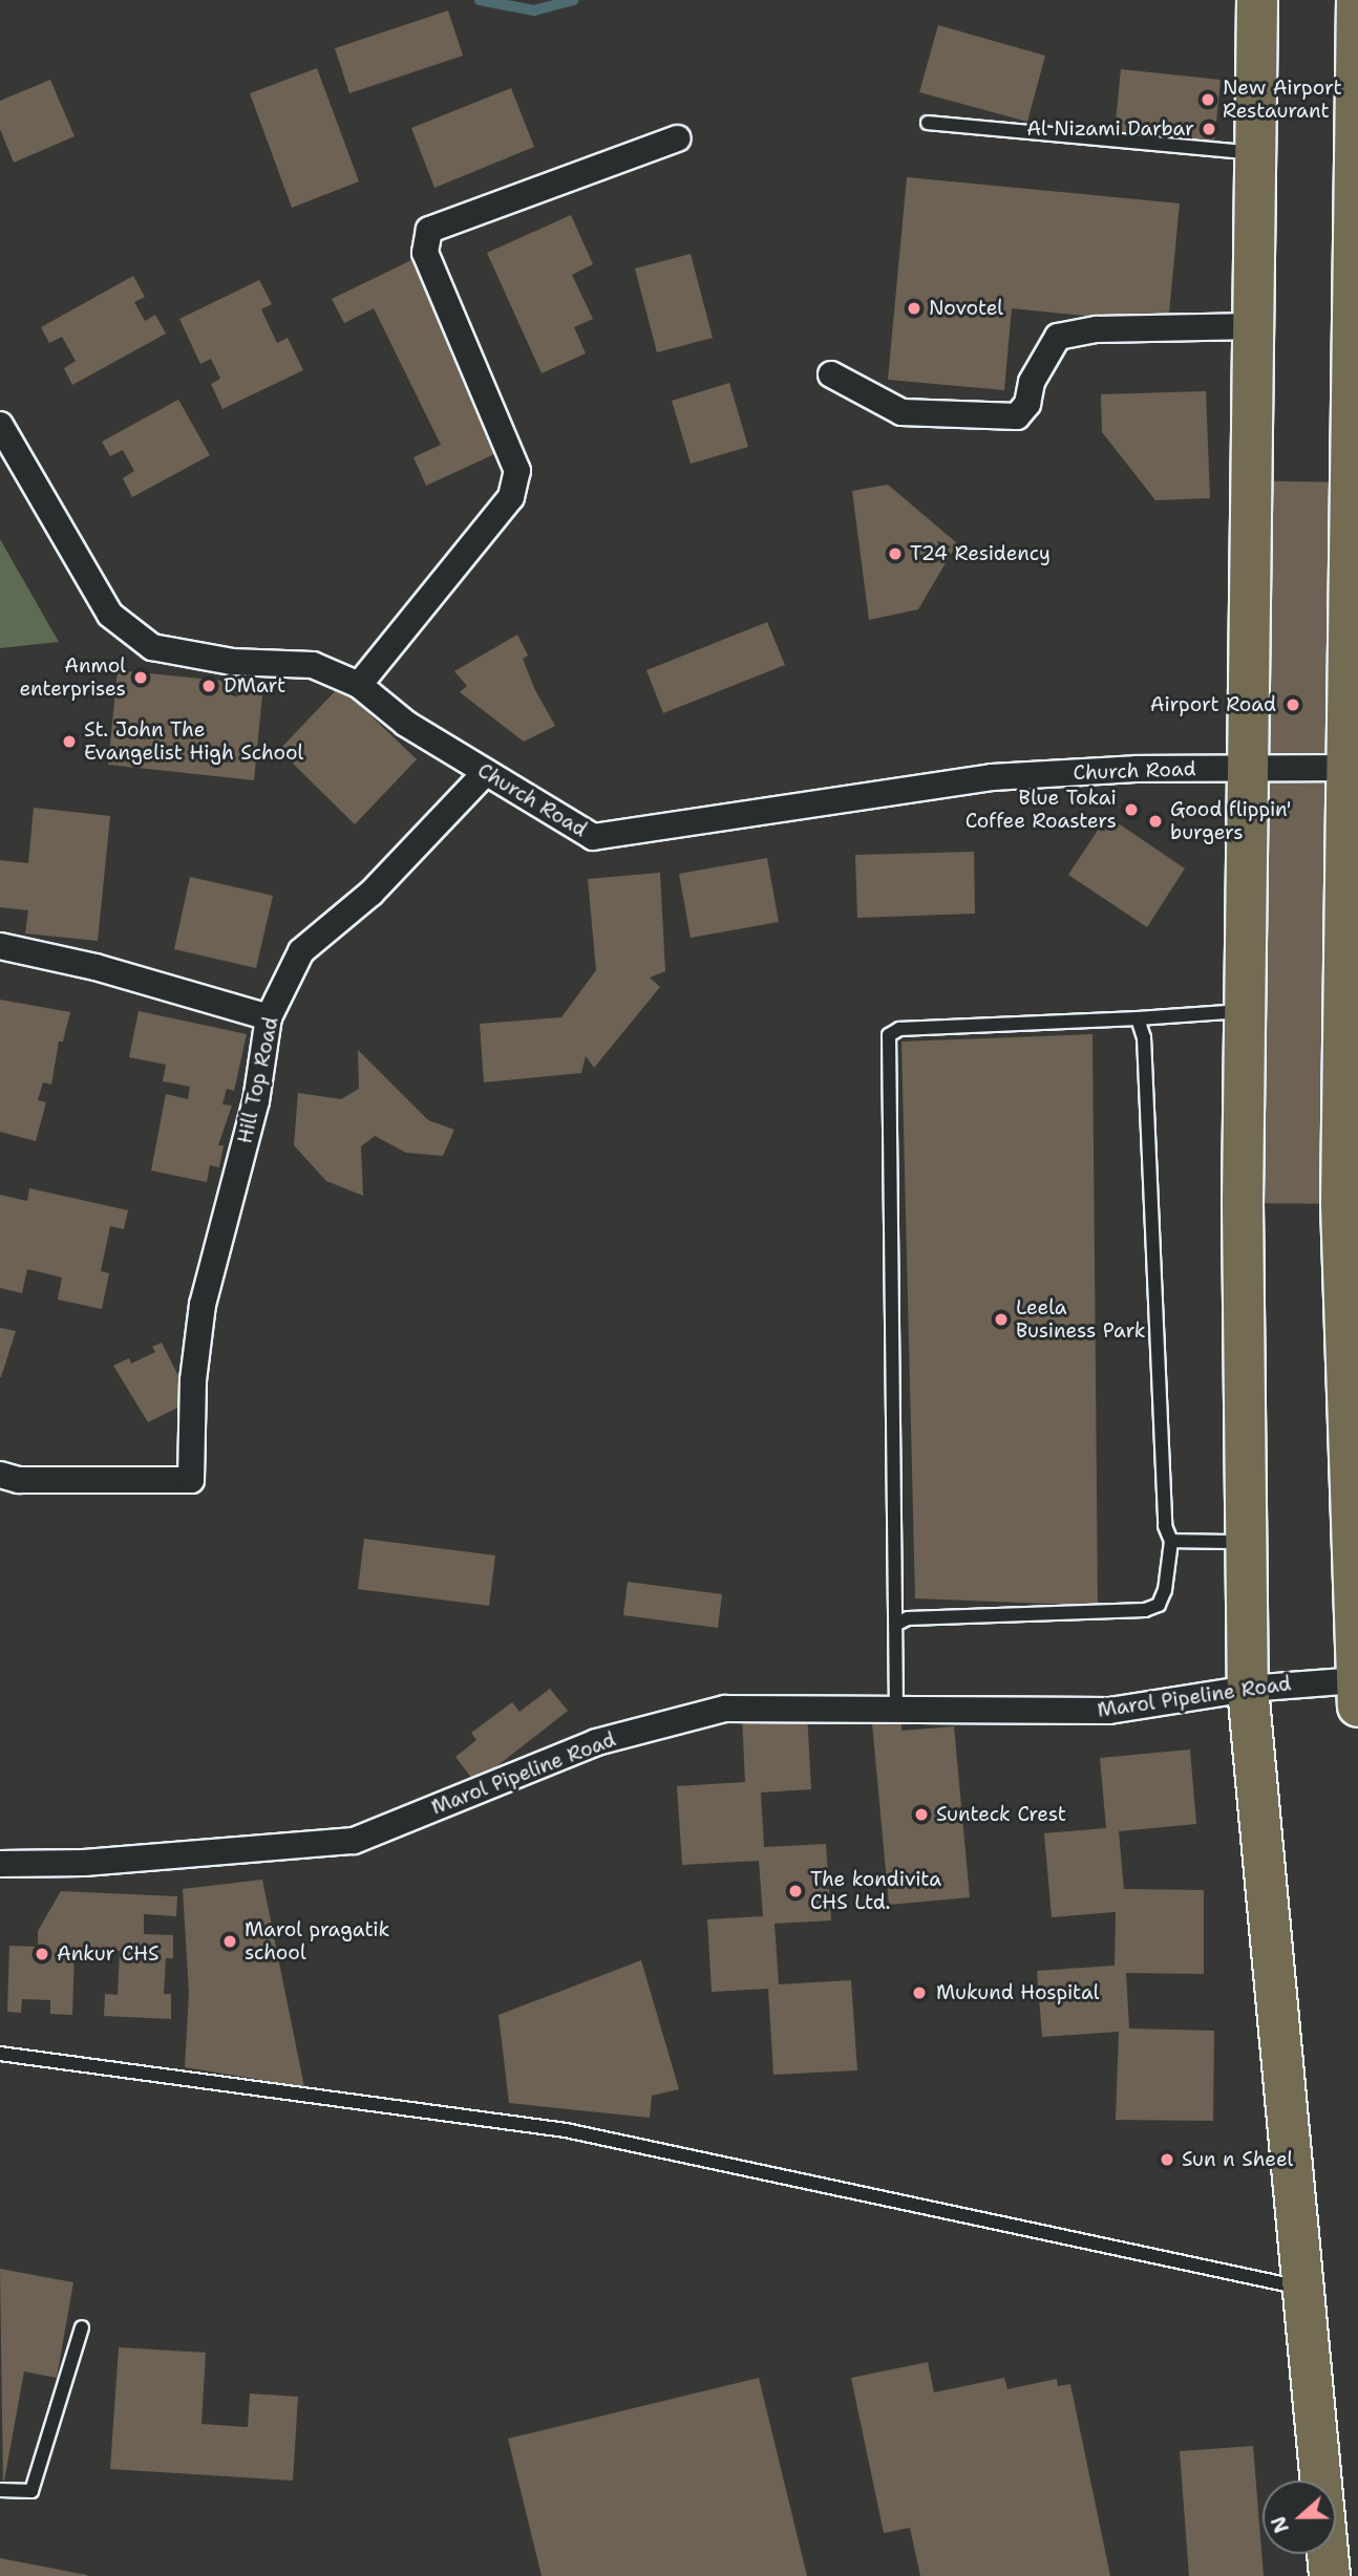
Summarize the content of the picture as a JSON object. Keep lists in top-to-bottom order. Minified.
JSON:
{"streets":{"street":["Church Road","Hill Top Road","Marol Pipeline Road"]},"crossings":[["Church Road","Hill Top Road"]],"places":["New Airport Restaurant","Al Nizami Darbar","Novotel","T24 Residency","Anmol enterprises","DMart","Airport Road","St. John The Evangelist High School","Blue Tokai Coffee Roasters","Good flippin' burgers","Leela Business Park","Sunteck Crest","The kondivita CHS Ltd.","Marol pragatik school","Ankur CHS","Mukund Hospital","Sun n Sheel"],"north":"left"}
